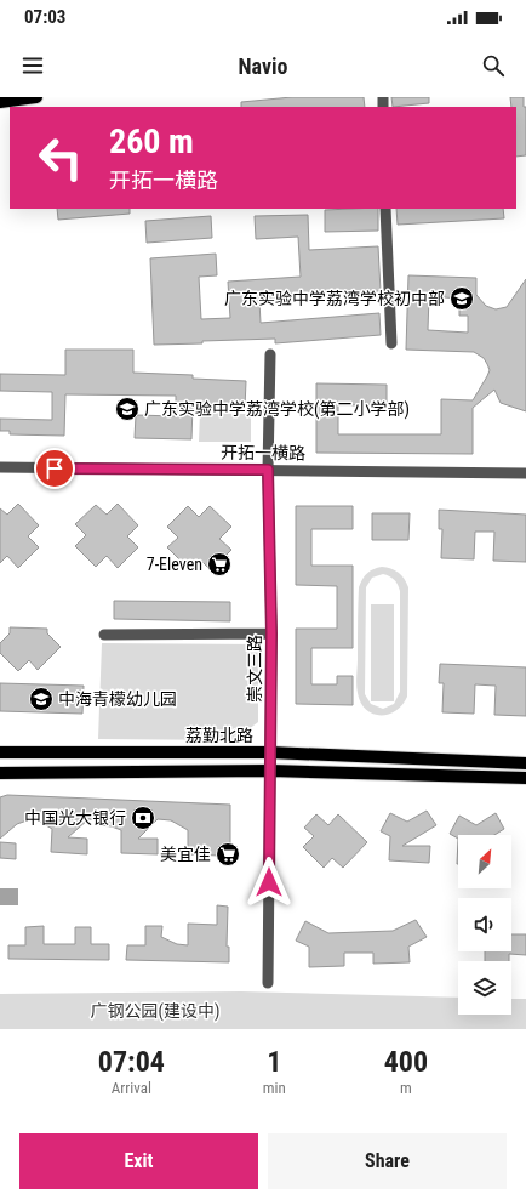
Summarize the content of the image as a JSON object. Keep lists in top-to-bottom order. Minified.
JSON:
{"streets":{"main road":["荔勤北路"],"street":["开拓一横路","崇文三路"]},"crossings":[["开拓一横路","崇文三路"],["崇文三路","荔勤北路"]],"parks":["广钢公园(建设中)"],"places":{"school or university":["广东实验中学荔湾学校初中部","广东实验中学荔湾学校(第二小学部)","中海青檬幼儿园"],"supermarket":["7-Eleven","美宜佳"],"bank":["中国光大银行"]},"north":"top right","page":{"status":"07:03","header":"Navio","turn":["260 m","开拓一横路"],"eta":["07:04","Arrival","1","min","400","m"],"buttons":["Exit","Share"]}}
